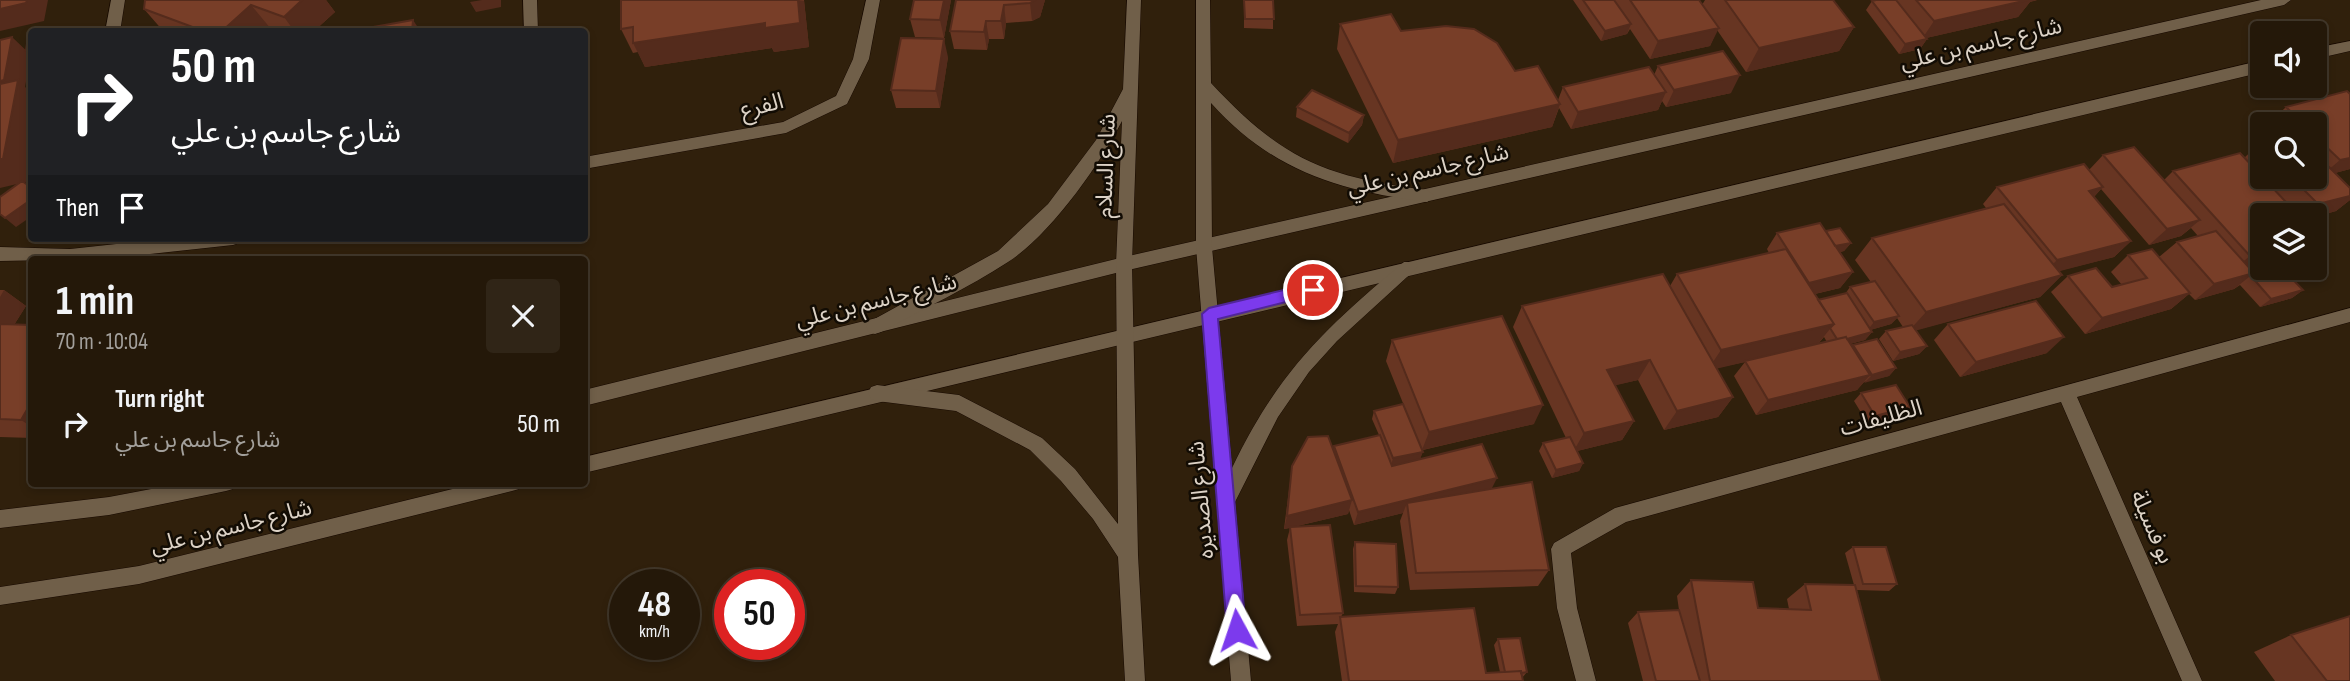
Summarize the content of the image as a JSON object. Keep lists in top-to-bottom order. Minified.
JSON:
{"streets":{"street":["شارع جاسم بن علي","الفرع","شارع السلام","الظليفات","شارع الصديره","بو فسيلة"]},"crossings":[["شارع جاسم بن علي","شارع السلام"],["الظليفات","بو فسيلة"]],"page":{"turn":["50 m","شارع جاسم بن علي"],"then":"Then","heading":["1 min","70 m · 10:04"],"list":[{"name":"Turn right","note":"شارع جاسم بن علي","value":"50 m"}],"speed":"48 km/h","limit":"50"}}
